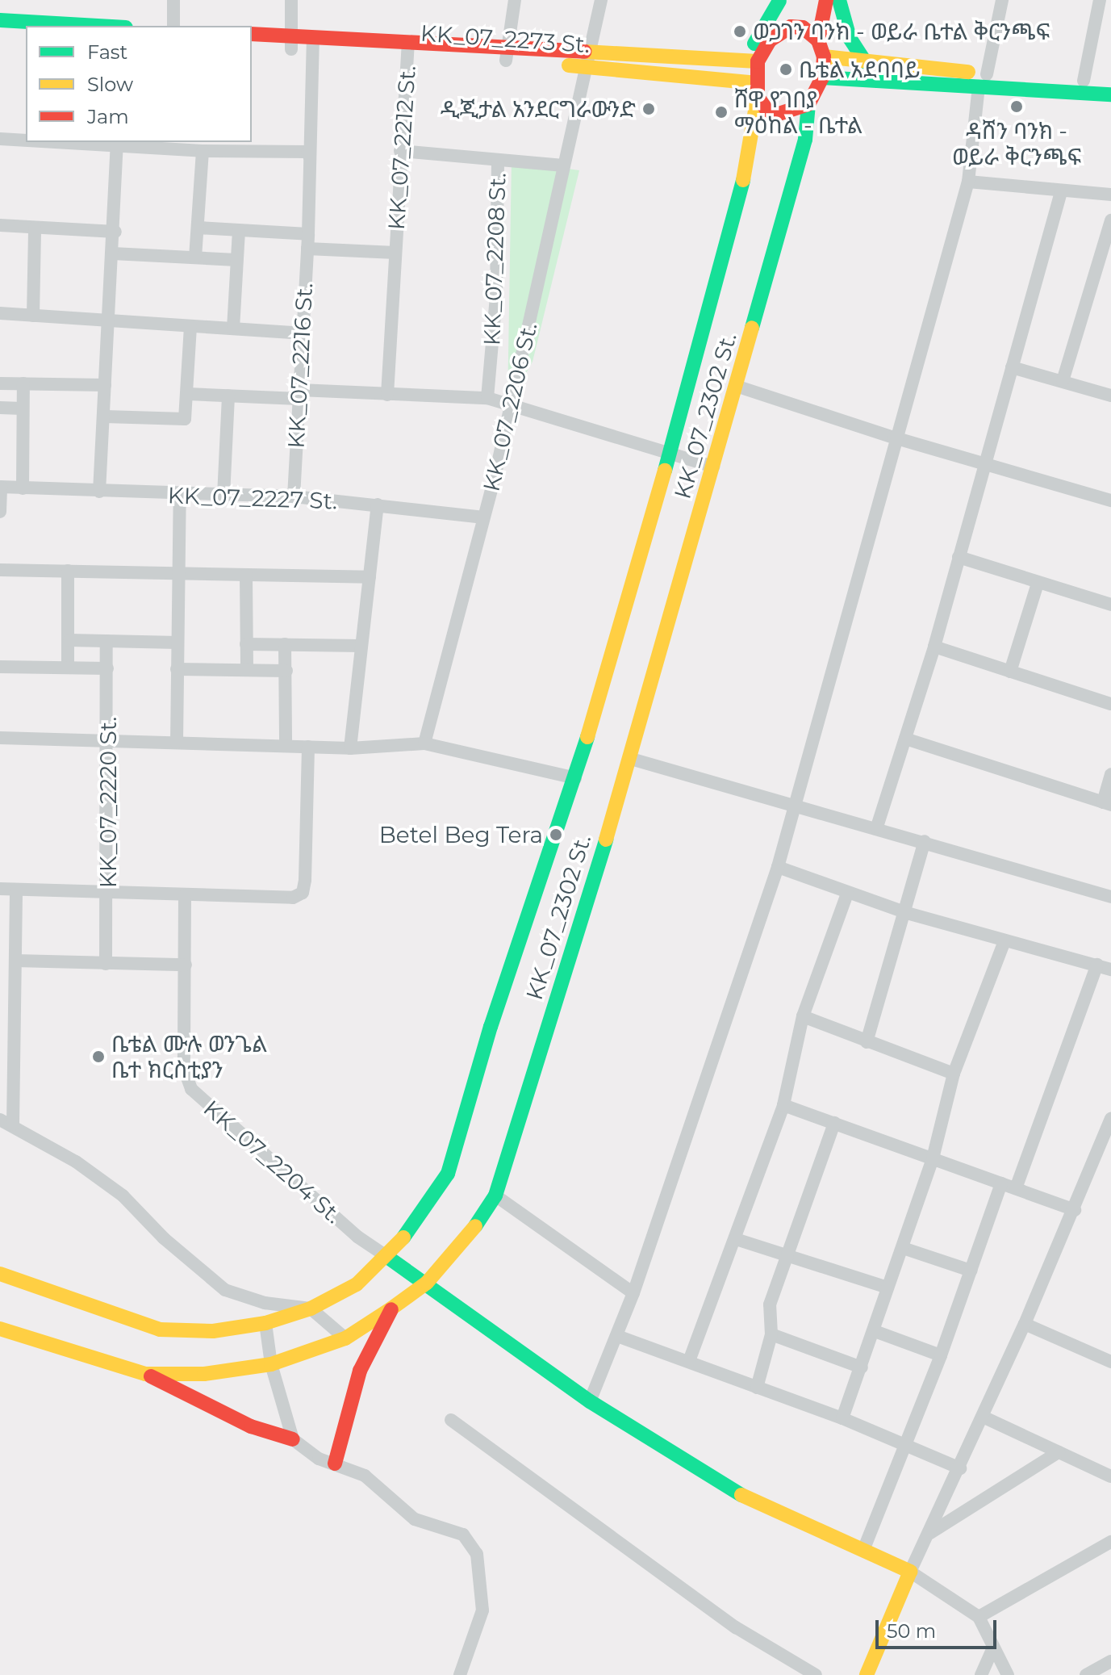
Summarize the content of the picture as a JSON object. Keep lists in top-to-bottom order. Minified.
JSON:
{"streets":{"main road":["KK_07_2273 St.","KK_07_2302 St."],"street":["KK_07_2212 St.","KK_07_2208 St.","KK_07_2216 St.","KK_07_2206 St.","KK_07_2227 St.","KK_07_2220 St.","KK_07_2204 St."]},"crossings":[["KK_07_2273 St.","KK_07_2212 St."],["KK_07_2273 St.","KK_07_2216 St."],["KK_07_2273 St.","KK_07_2206 St."],["KK_07_2273 St.","KK_07_2302 St."],["KK_07_2212 St.","KK_07_2216 St."],["KK_07_2216 St.","KK_07_2227 St."],["KK_07_2206 St.","KK_07_2227 St."],["KK_07_2302 St.","KK_07_2204 St."]],"places":["ወጋገን ባንክ - ወይራ ቤተል ቅርንጫፍ","ቤቴል አደባባይ","ዳሸን ባንክ - ወይራ ቅርንጫፍ","ዲጂታል አንደርግራውንድ","ሸዋ የገበያ ማዕከል - ቤተል","Betel Beg Tera","ቤቴል ሙሉ ወንጌል ቤተ ክርስቲያን"],"legend":["Fast","Slow","Jam"],"scale_bar":"50 m"}
